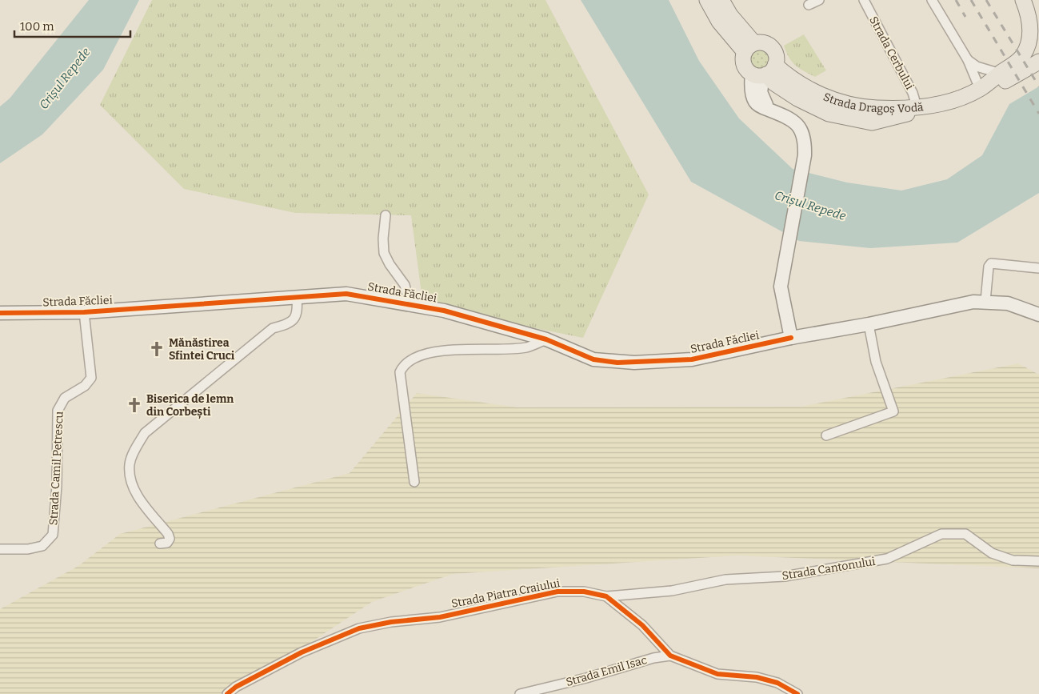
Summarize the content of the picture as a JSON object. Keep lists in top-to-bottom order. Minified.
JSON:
{"streets":{"main road":["Strada Dragoș Vodă"],"street":["Strada Cerbului","Strada Făcliei","Strada Camil Petrescu","Strada Cantonului","Strada Piatra Craiului","Strada Emil Isac"]},"crossings":[["Strada Cerbului","Strada Dragoș Vodă"],["Strada Făcliei","Strada Camil Petrescu"],["Strada Cantonului","Strada Piatra Craiului"],["Strada Piatra Craiului","Strada Emil Isac"]],"water":["Crișul Repede"],"places":{"church":["Mănăstirea Sfintei Cruci","Biserica de lemn din Corbești"]},"scale_bar":"100 m"}
